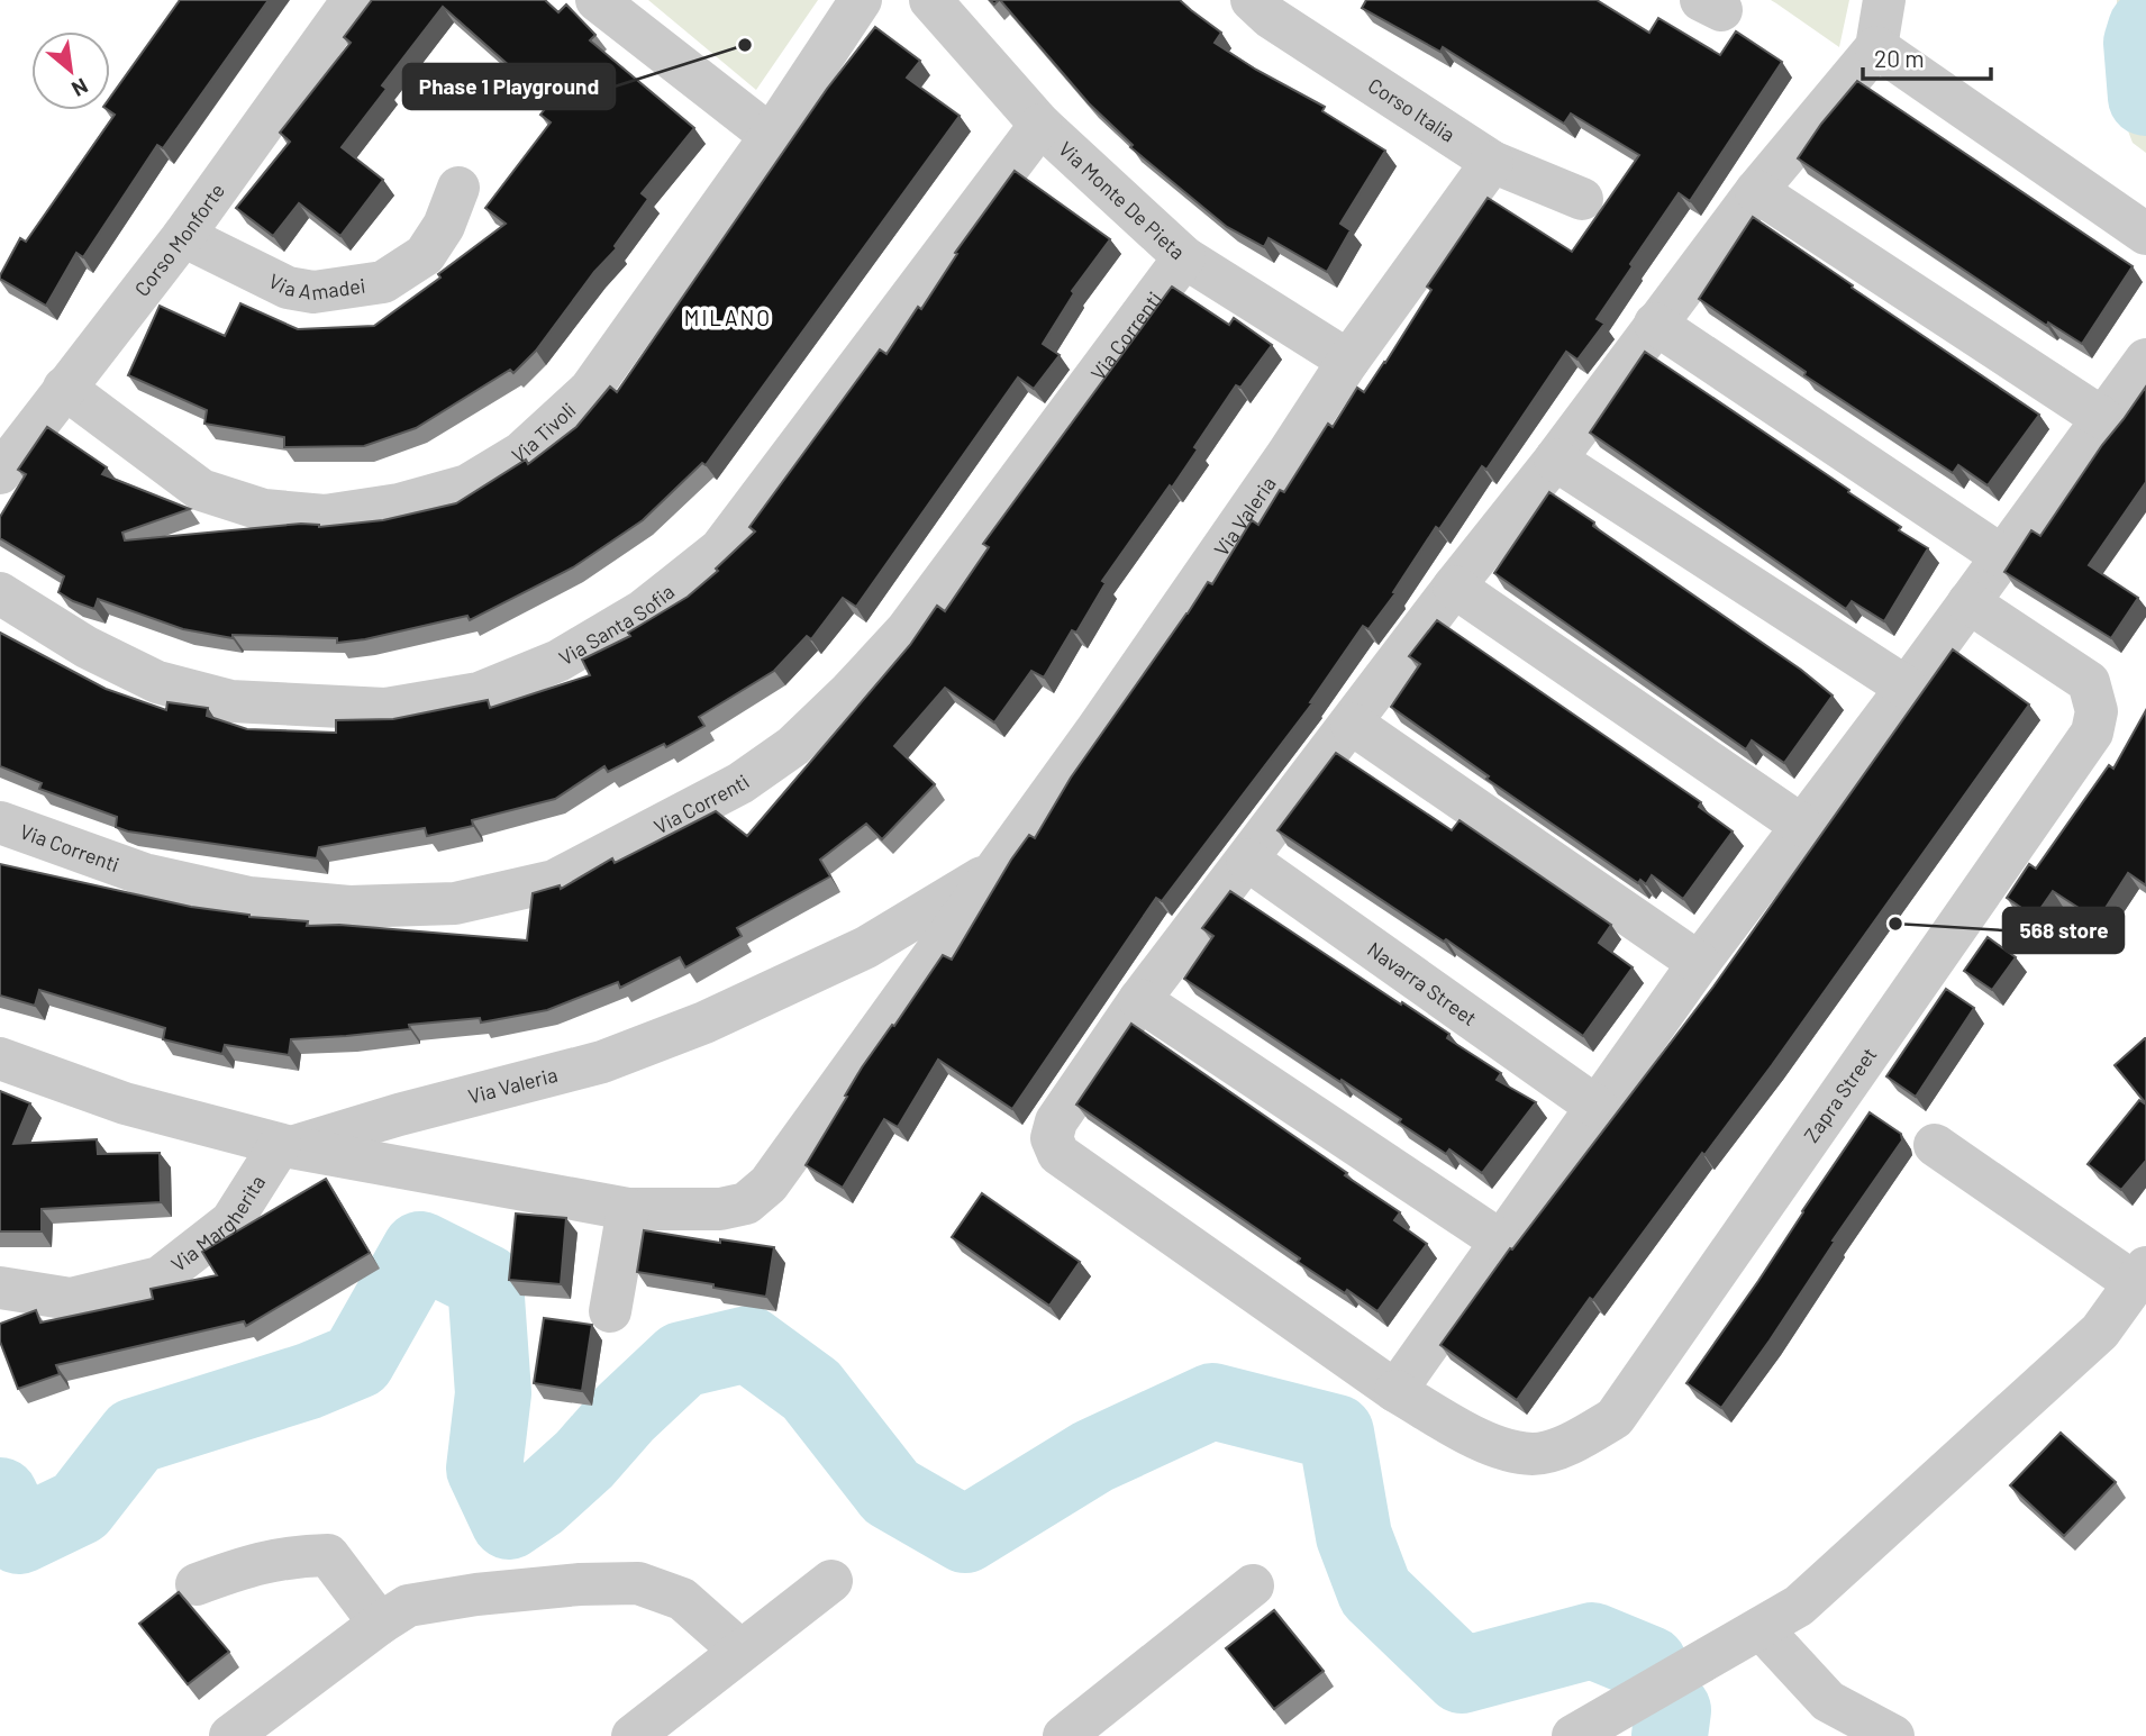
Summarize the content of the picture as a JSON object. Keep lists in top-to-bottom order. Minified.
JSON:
{"streets":{"street":["Corso Italia","Via Monte De Pieta","Corso Monforte","Via Amadei","Via Correnti","Via Tivoli","Via Valeria","Via Santa Sofia","Navarra Street","Zapra Street","Via Margherita"]},"crossings":[["Corso Italia","Via Valeria"],["Via Monte De Pieta","Via Correnti"],["Via Monte De Pieta","Via Valeria"],["Via Monte De Pieta","Via Santa Sofia"],["Corso Monforte","Via Amadei"],["Corso Monforte","Via Tivoli"],["Via Valeria","Via Margherita"]],"districts":["MILANO"],"places":["Phase 1 Playground","568 store"],"scale_bar":"20 m","north":"bottom right"}
